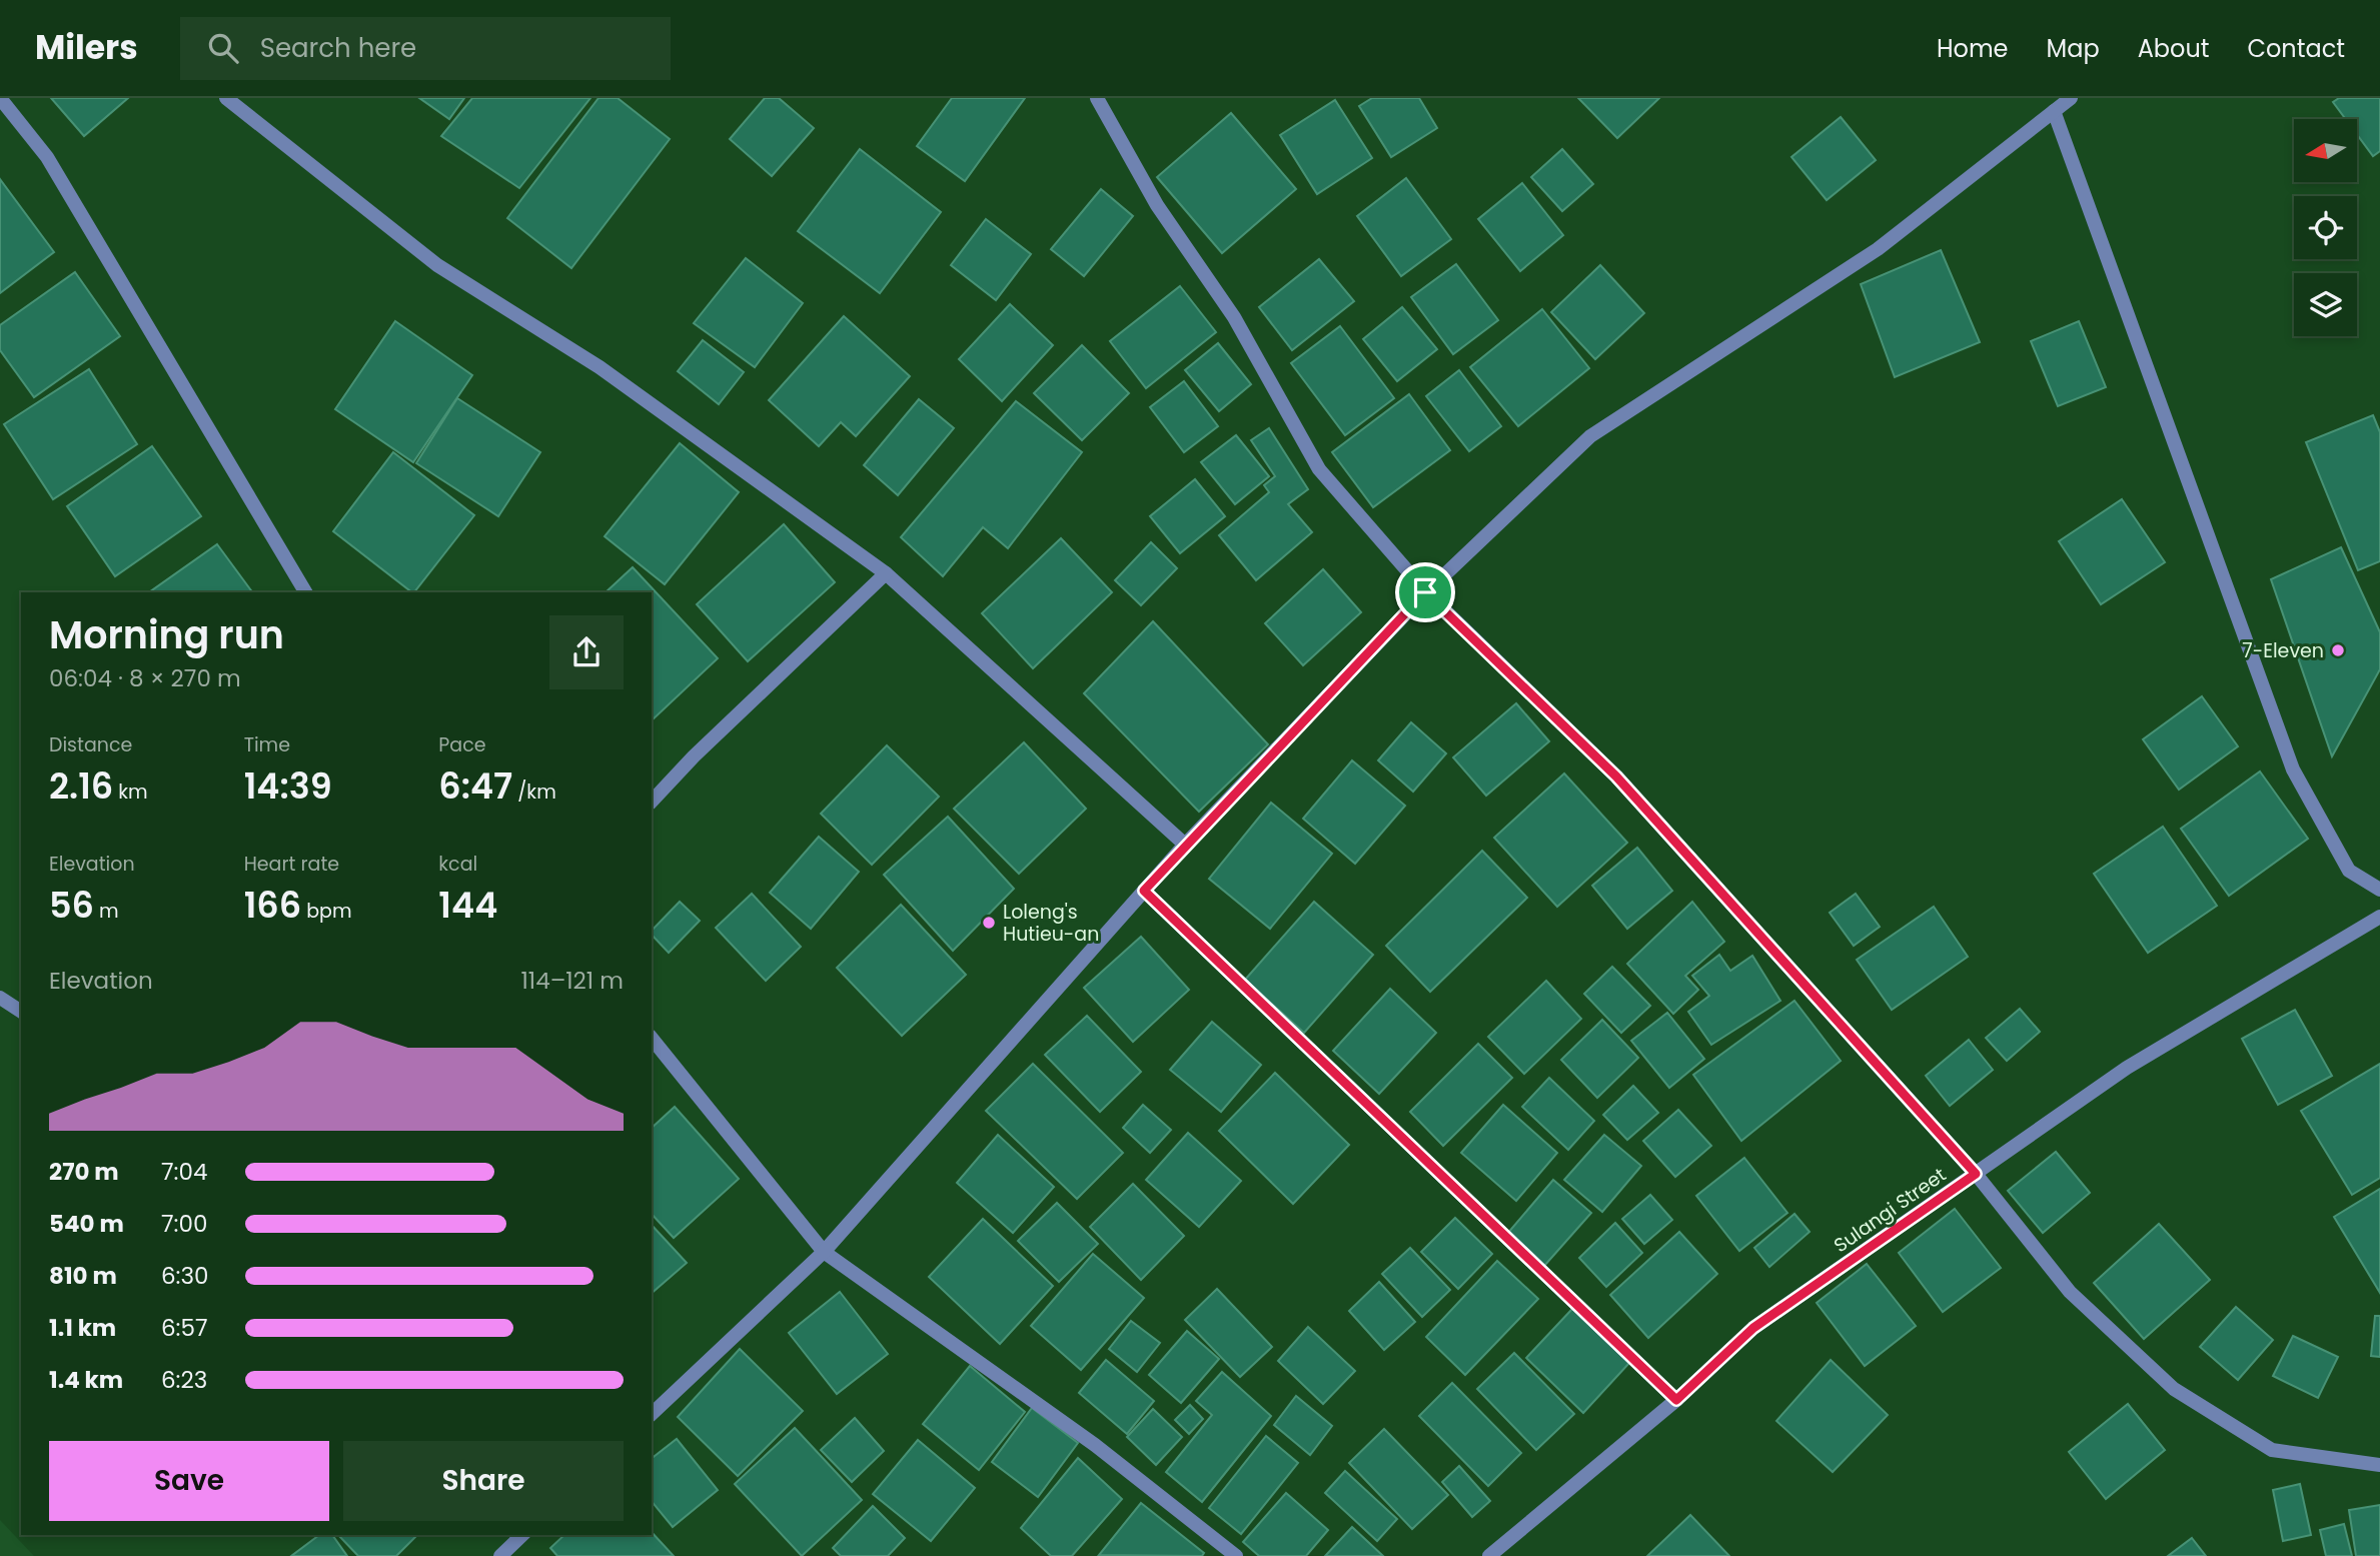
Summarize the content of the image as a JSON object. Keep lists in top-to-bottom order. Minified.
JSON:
{"streets":{"street":["Sulangi Street"]},"places":["7-Eleven","Loleng's Hutieu-an"],"north":"left","page":{"header":"Milers","search":"Search here","nav":["Home","Map","About","Contact"],"heading":["Morning run","06:04 · 8 × 270 m"],"stats":[["Distance","2.16 km"],["Time","14:39"],["Pace","6:47 /km"],["Elevation","56 m"],["Heart rate","166 bpm"],["kcal","144"]],"chart":["Elevation","114–121 m"],"list":[{"name":"270 m","note":"7:04"},{"name":"540 m","note":"7:00"},{"name":"810 m","note":"6:30"},{"name":"1.1 km","note":"6:57"},{"name":"1.4 km","note":"6:23"}],"buttons":["Save","Share"]}}
